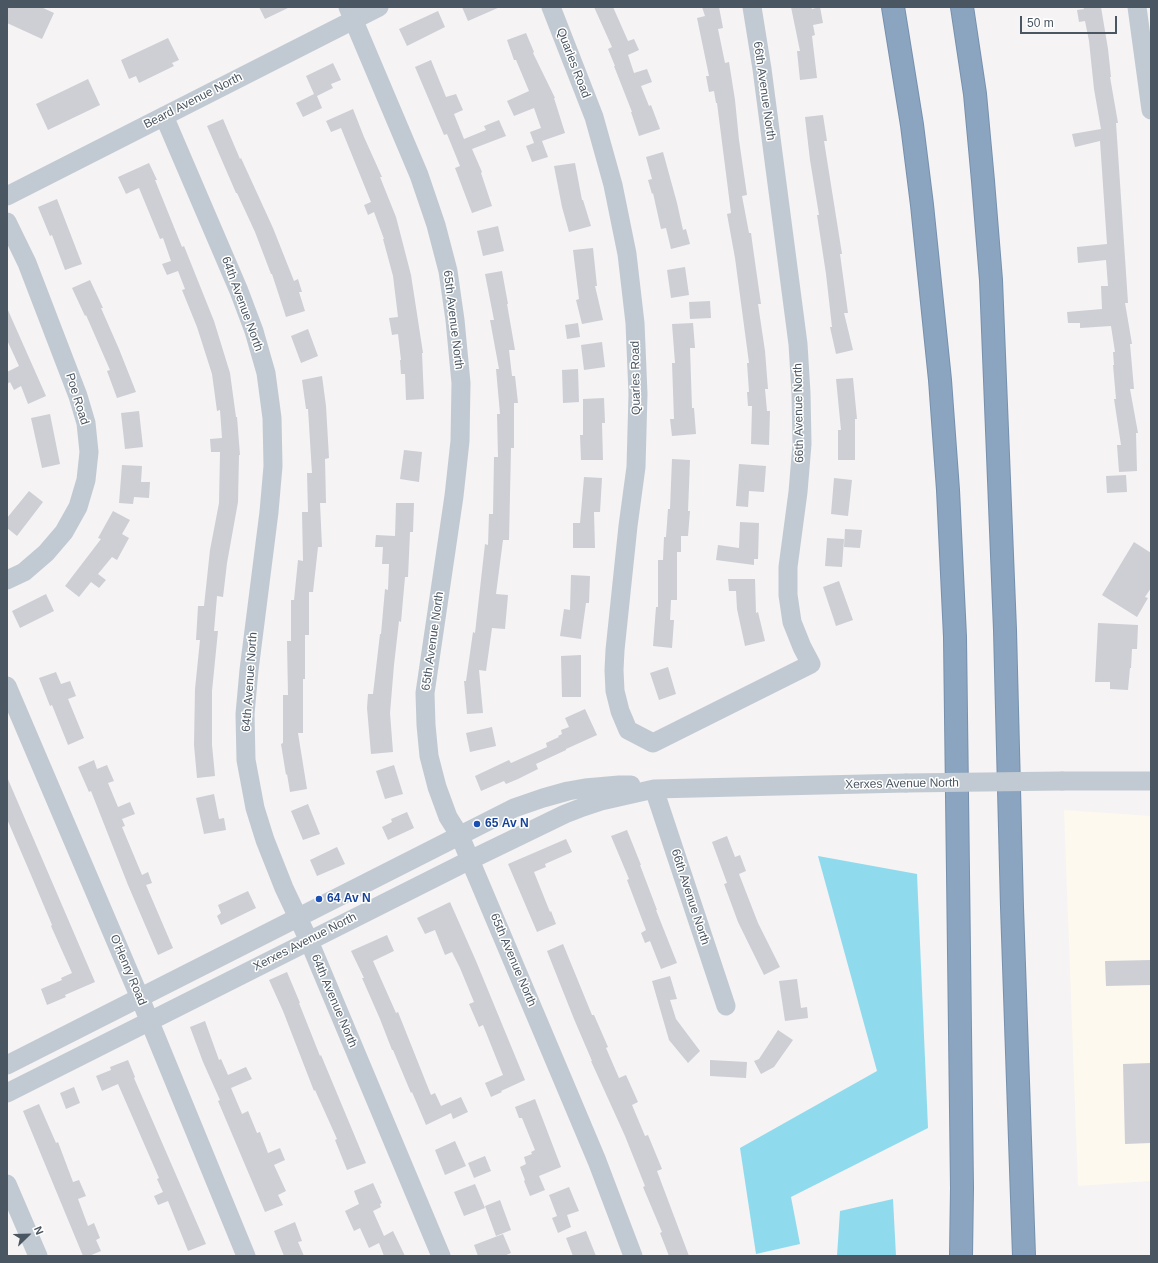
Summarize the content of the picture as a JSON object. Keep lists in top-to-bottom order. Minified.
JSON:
{"streets":{"street":["Quarles Road","66th Avenue North","Beard Avenue North","64th Avenue North","65th Avenue North","Poe Road","Xerxes Avenue North","O'Henry Road"]},"crossings":[["Quarles Road","66th Avenue North"],["66th Avenue North","Xerxes Avenue North"],["Beard Avenue North","64th Avenue North"],["Beard Avenue North","65th Avenue North"],["64th Avenue North","Xerxes Avenue North"],["65th Avenue North","Xerxes Avenue North"],["Xerxes Avenue North","O'Henry Road"]],"places":["65 Av N","64 Av N"],"scale_bar":"50 m","north":"top right"}
